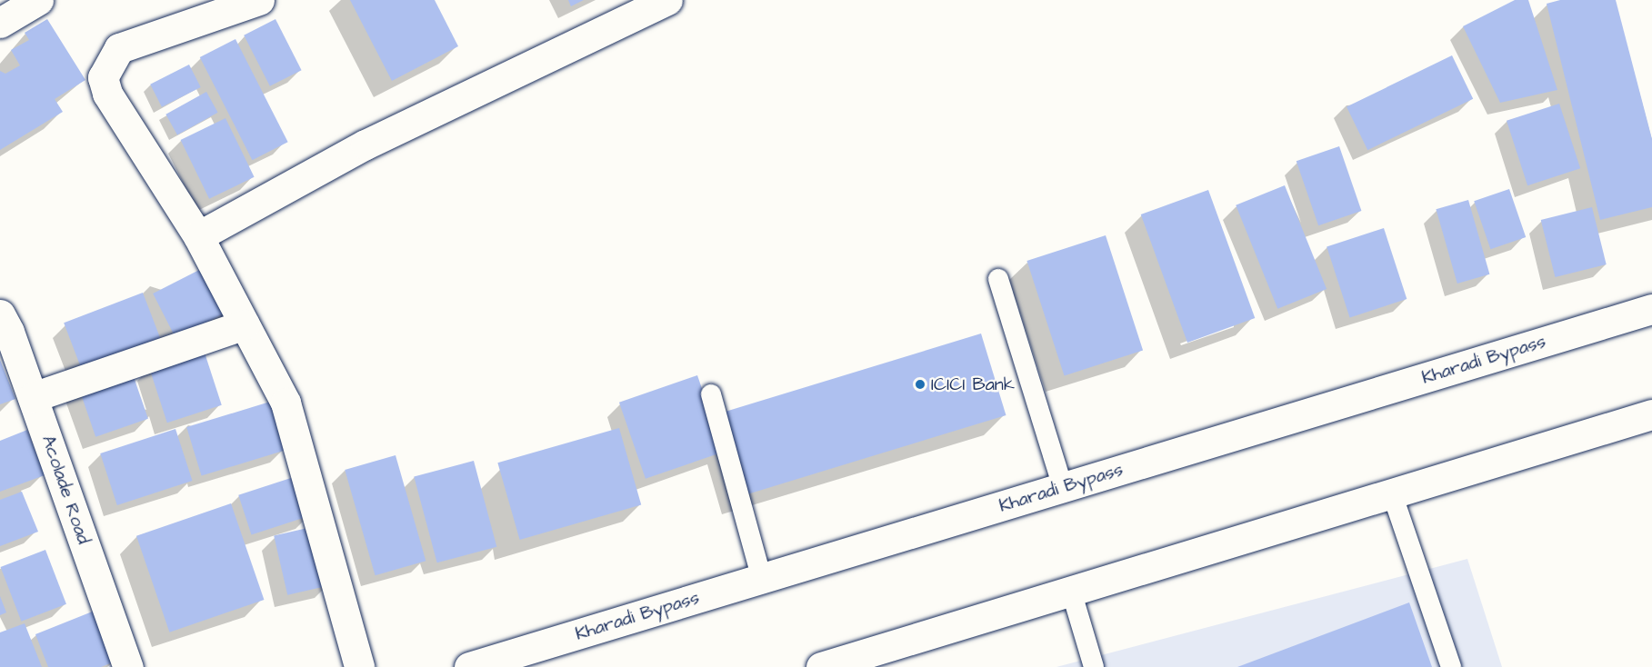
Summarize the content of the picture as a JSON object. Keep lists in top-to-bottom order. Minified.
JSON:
{"streets":{"main road":["Kharadi Bypass","Acolade Road"]},"places":["ICICI Bank"]}
